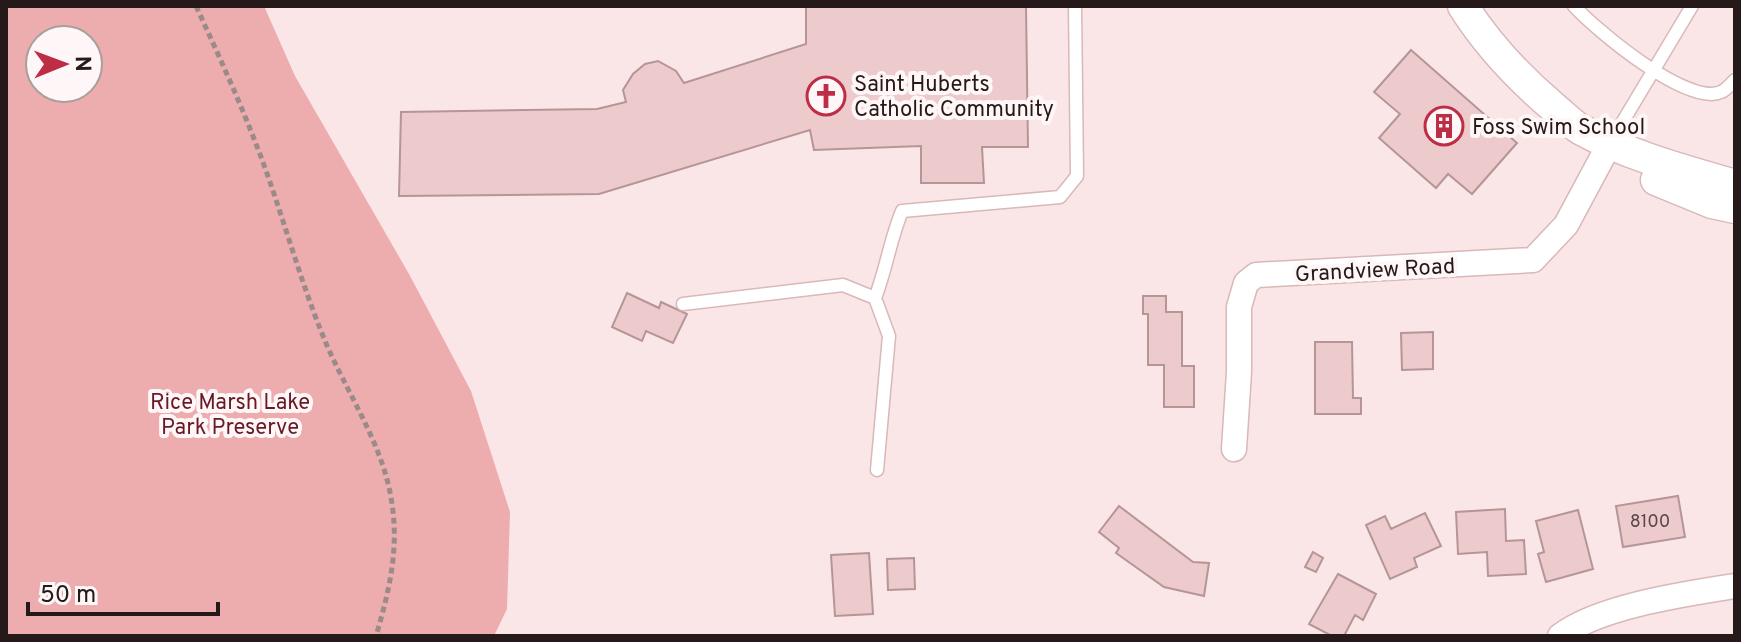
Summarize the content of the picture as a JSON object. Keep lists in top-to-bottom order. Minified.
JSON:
{"streets":{"street":["Grandview Road"]},"parks":["Rice Marsh Lake Park Preserve"],"places":{"church":["Saint Huberts Catholic Community"],"building":["Foss Swim School"]},"house_numbers":["8100"],"scale_bar":"50 m","north":"right"}
